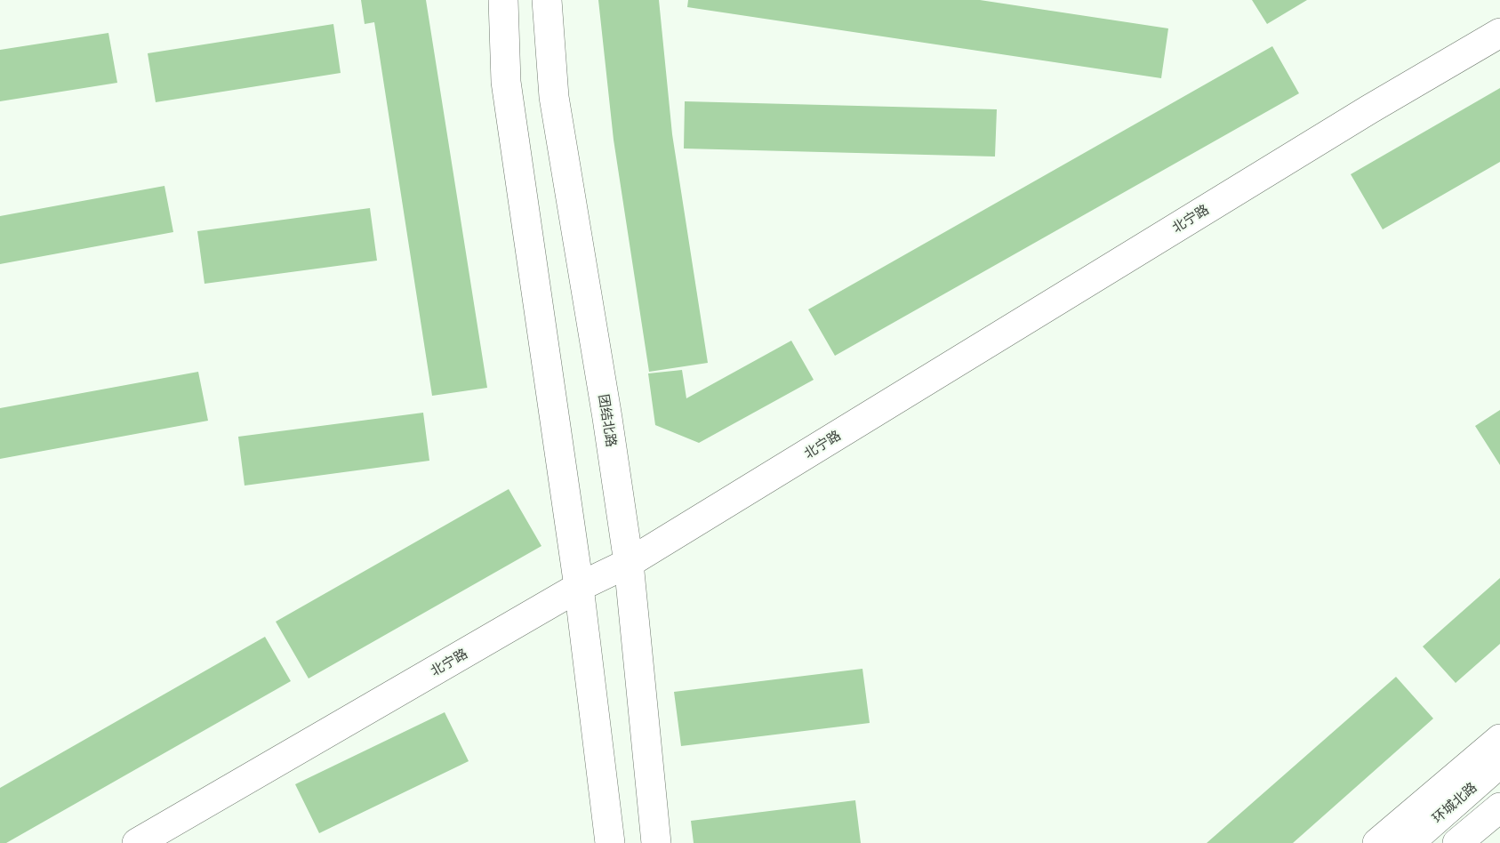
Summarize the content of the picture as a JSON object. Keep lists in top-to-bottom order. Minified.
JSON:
{"streets":{"main road":["北宁路","团结北路","环城北路"]},"crossings":[["北宁路","团结北路"]]}
